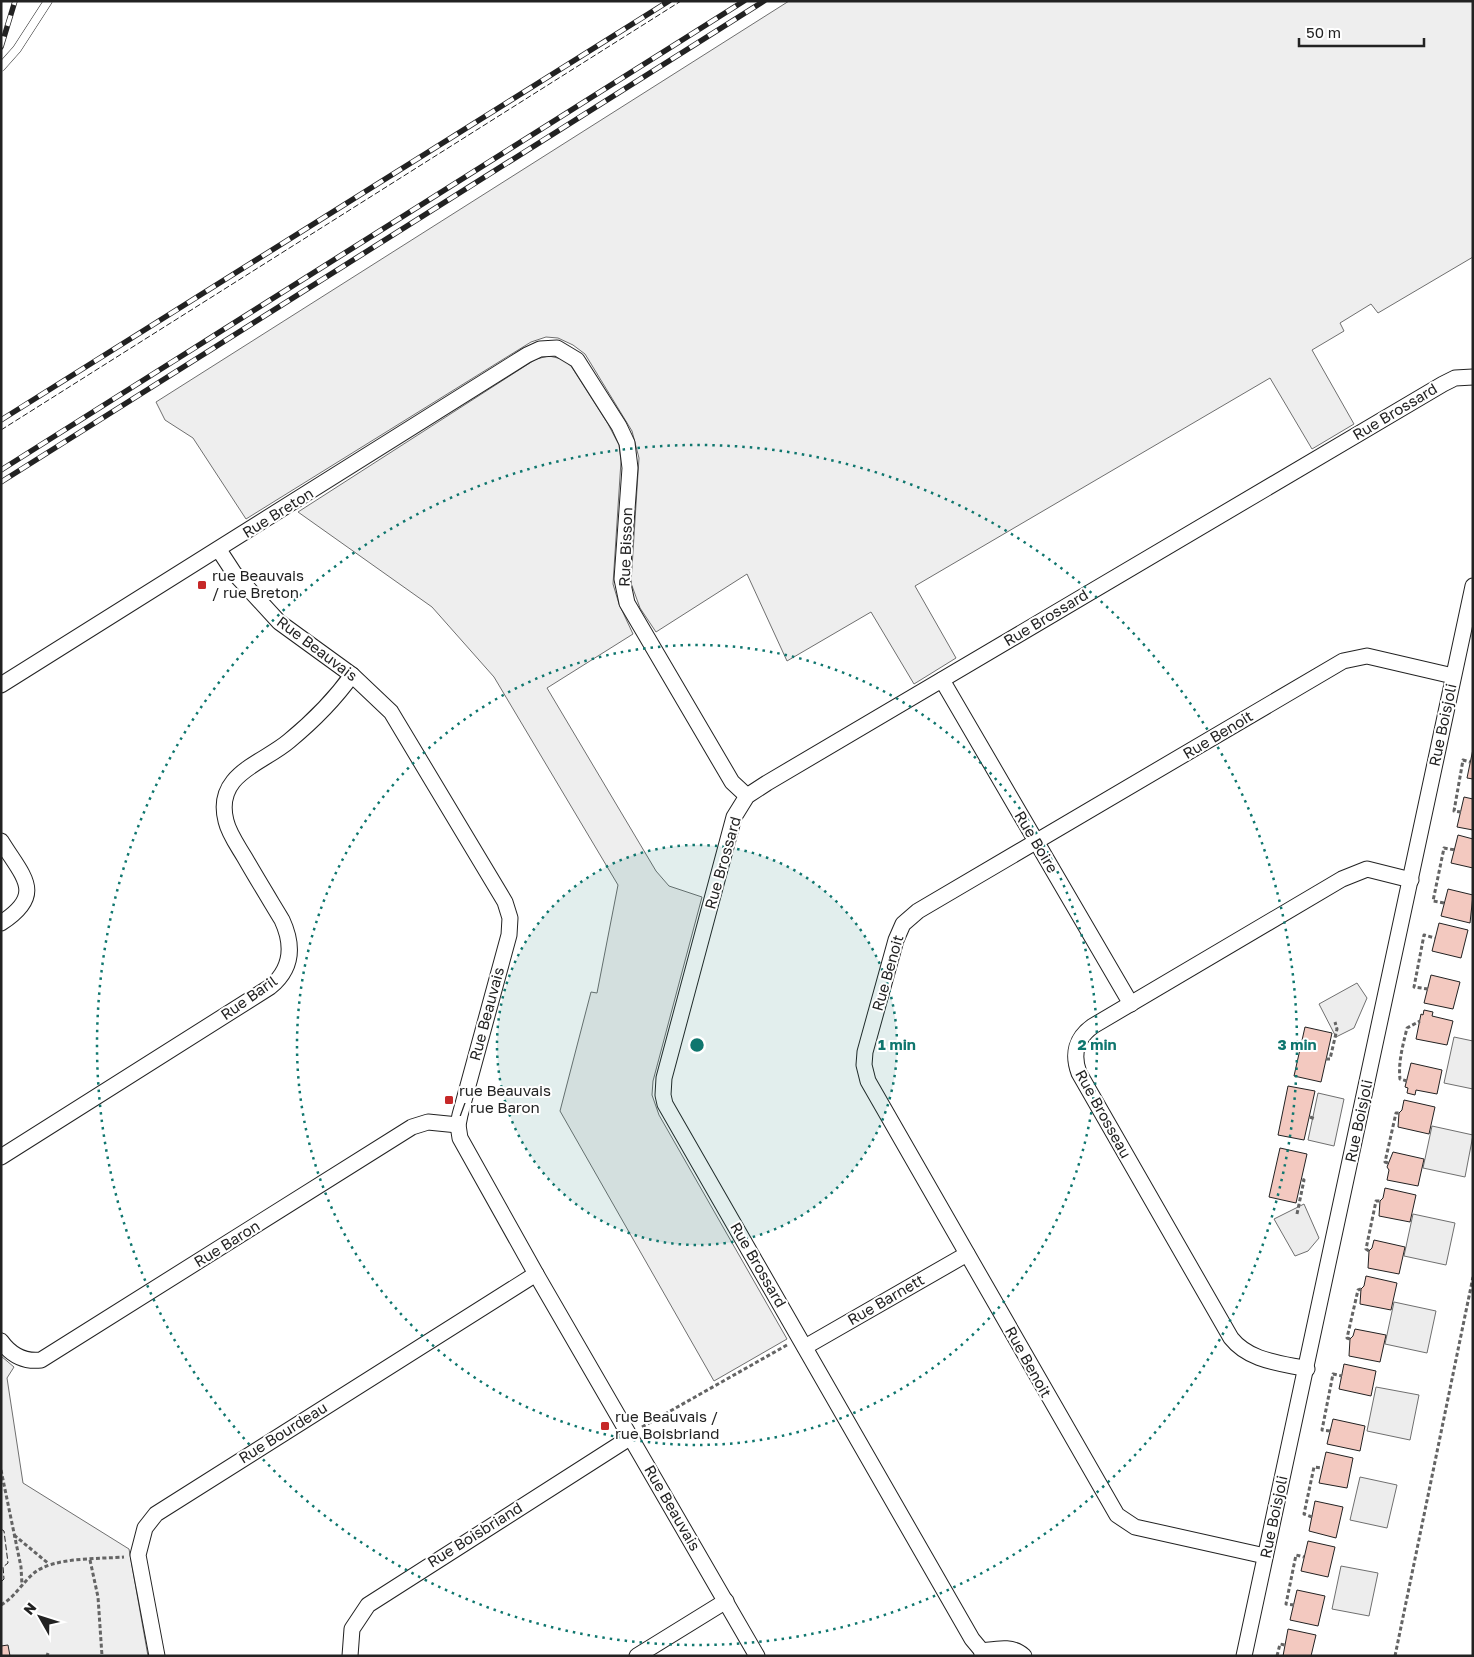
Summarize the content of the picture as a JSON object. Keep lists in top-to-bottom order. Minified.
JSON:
{"streets":{"street":["Rue Brossard","Rue Breton","Rue Bisson","Rue Beauvais","Rue Boisjoli","Rue Benoit","Rue Boire","Rue Baril","Rue Brosseau","Rue Baron","Rue Barnett","Rue Bourdeau","Rue Boisbriand"]},"crossings":[["Rue Brossard","Rue Bisson"],["Rue Brossard","Rue Boire"],["Rue Brossard","Rue Barnett"],["Rue Breton","Rue Bisson"],["Rue Breton","Rue Beauvais"],["Rue Beauvais","Rue Baril"],["Rue Beauvais","Rue Baron"],["Rue Beauvais","Rue Bourdeau"],["Rue Beauvais","Rue Boisbriand"],["Rue Boisjoli","Rue Benoit"],["Rue Boisjoli","Rue Brosseau"],["Rue Benoit","Rue Boire"],["Rue Benoit","Rue Barnett"],["Rue Boire","Rue Brosseau"]],"places":{"transit":["rue Beauvais / rue Breton","rue Beauvais / rue Baron","rue Beauvais / rue Boisbriand"]},"scale_bar":"50 m","north":"top left","rings":["1 min","2 min","3 min"]}
